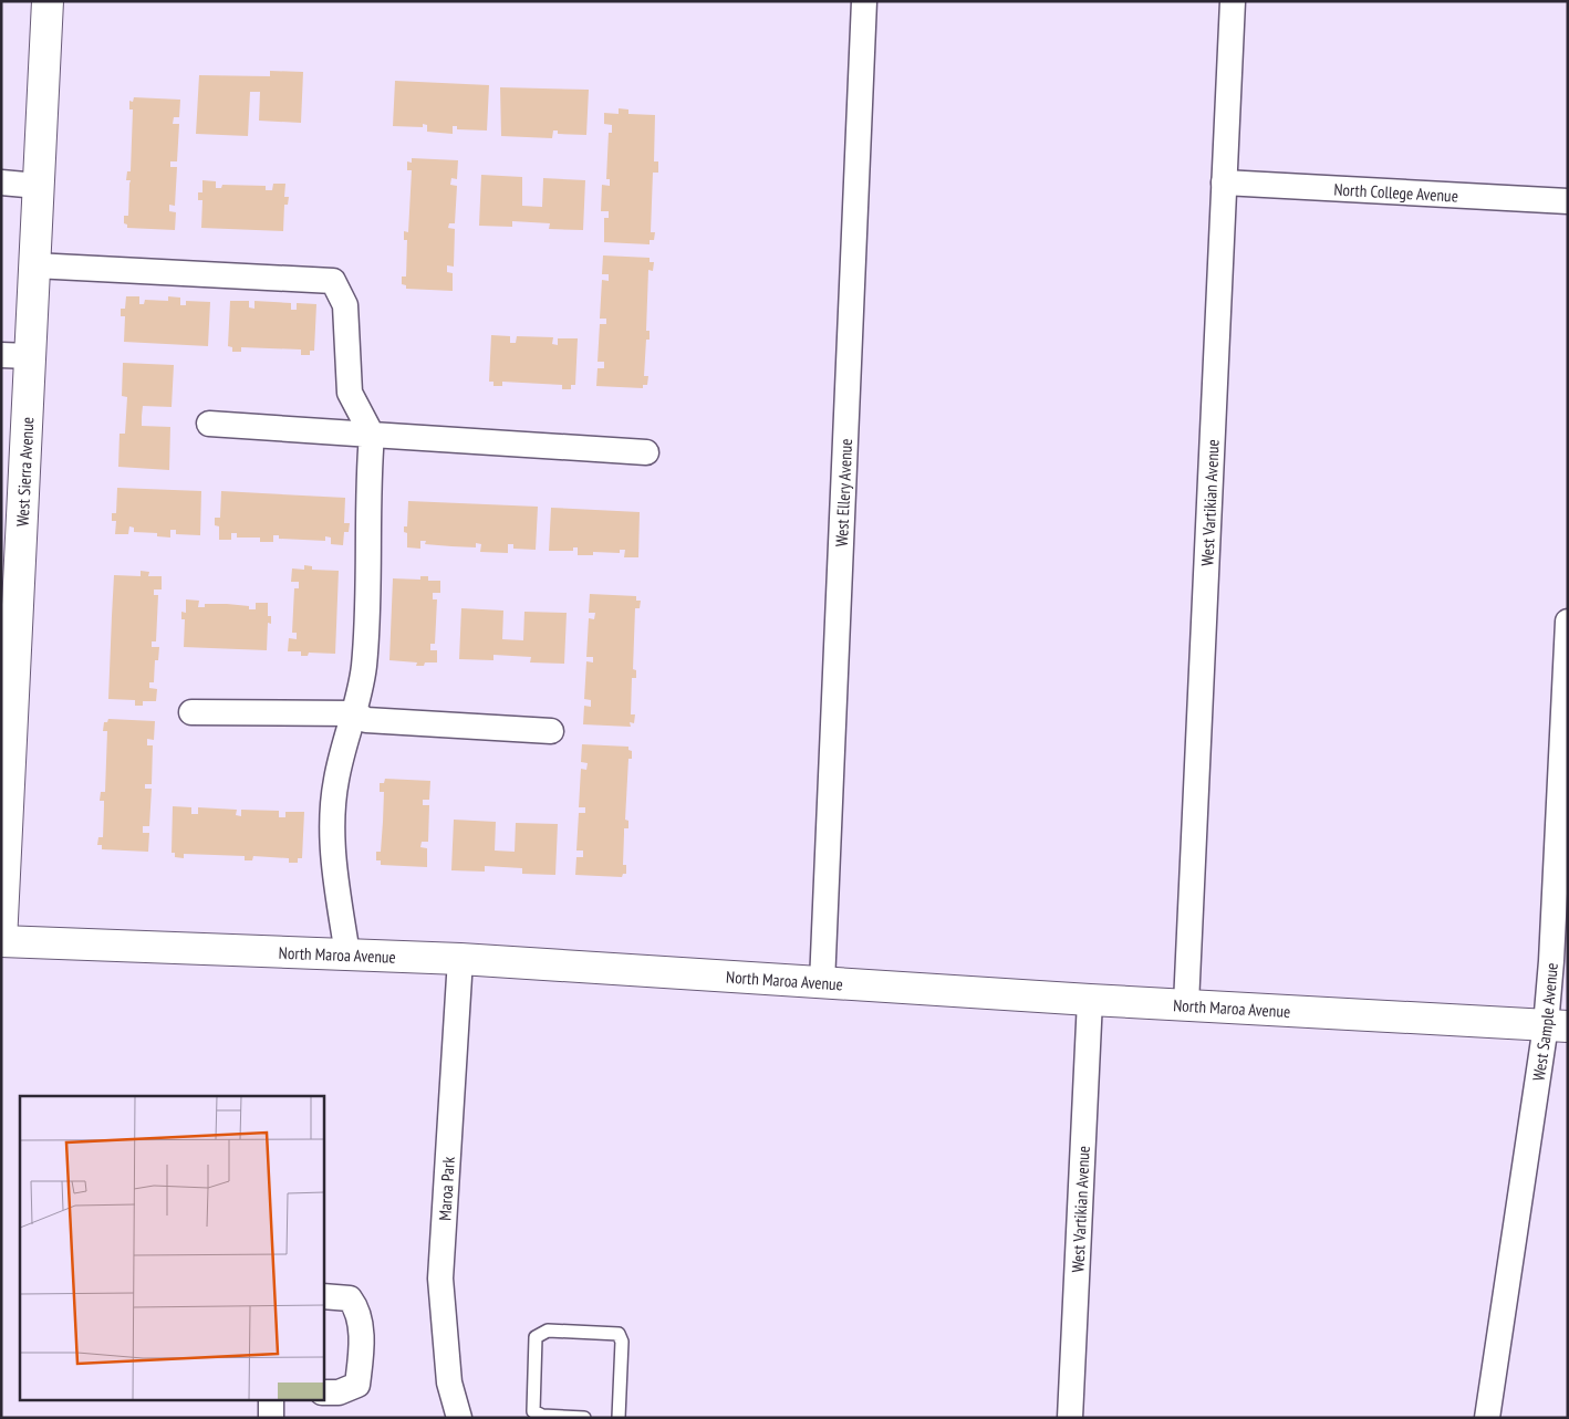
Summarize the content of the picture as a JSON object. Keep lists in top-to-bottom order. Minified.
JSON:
{"streets":{"main road":["West Sierra Avenue","North Maroa Avenue"],"street":["North College Avenue","West Ellery Avenue","West Vartikian Avenue","West Sample Avenue","Maroa Park"]},"crossings":[["North College Avenue","West Vartikian Avenue"],["West Sierra Avenue","North Maroa Avenue"],["West Ellery Avenue","North Maroa Avenue"],["West Vartikian Avenue","North Maroa Avenue"],["North Maroa Avenue","West Sample Avenue"],["North Maroa Avenue","Maroa Park"]]}
